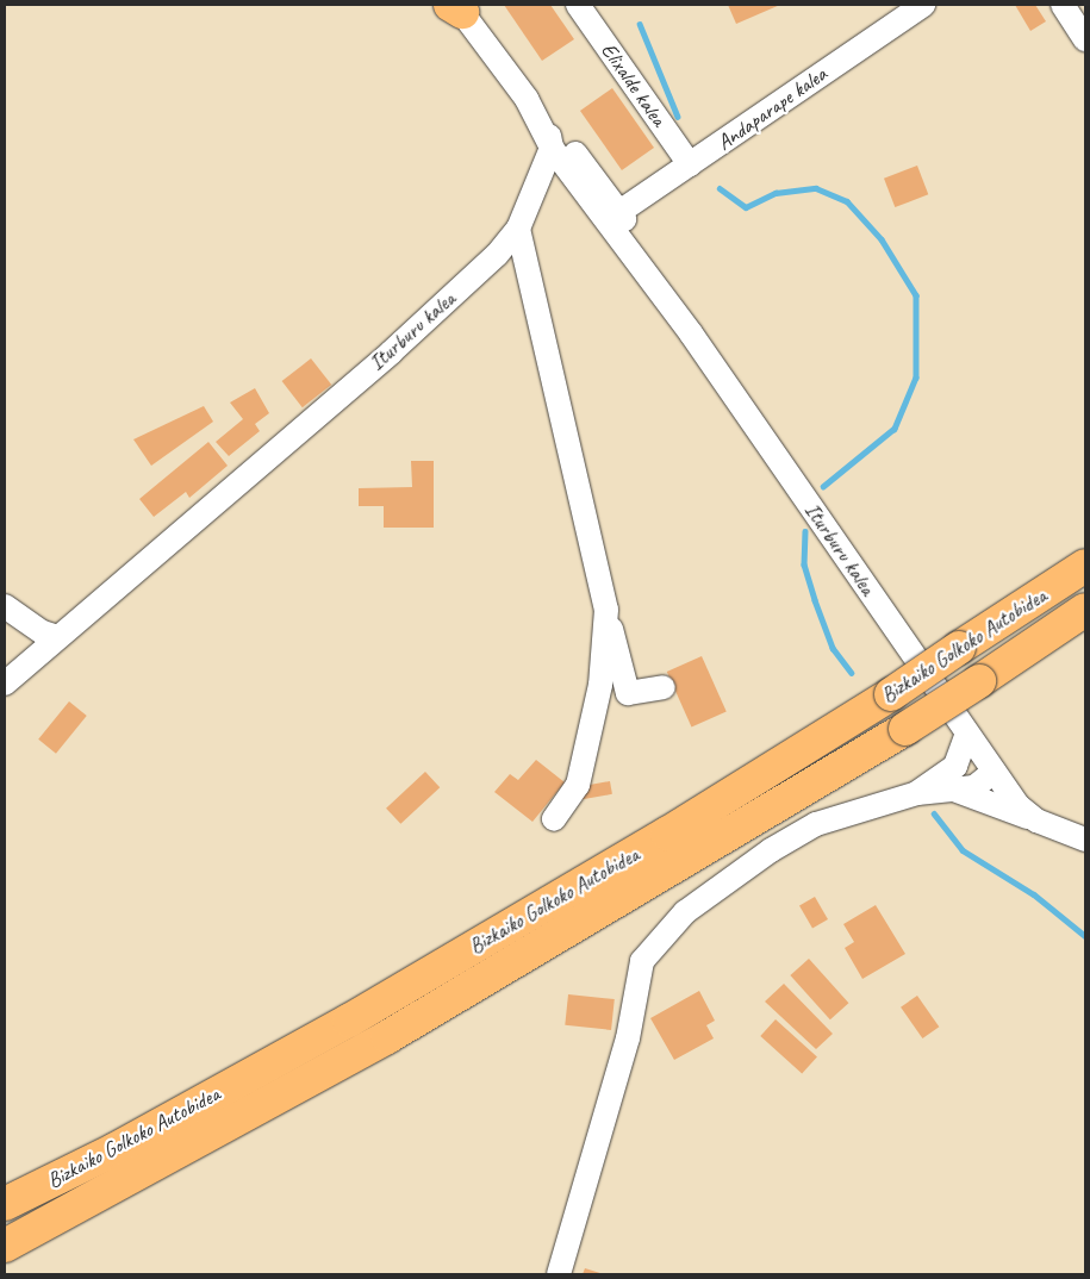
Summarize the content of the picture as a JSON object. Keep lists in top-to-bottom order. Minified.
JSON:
{"streets":{"highway":["Bizkaiko Golkoko Autobidea"],"street":["Elixalde kalea","Andaparape kalea","Iturburu kalea"]},"crossings":[["Elixalde kalea","Andaparape kalea"]]}
